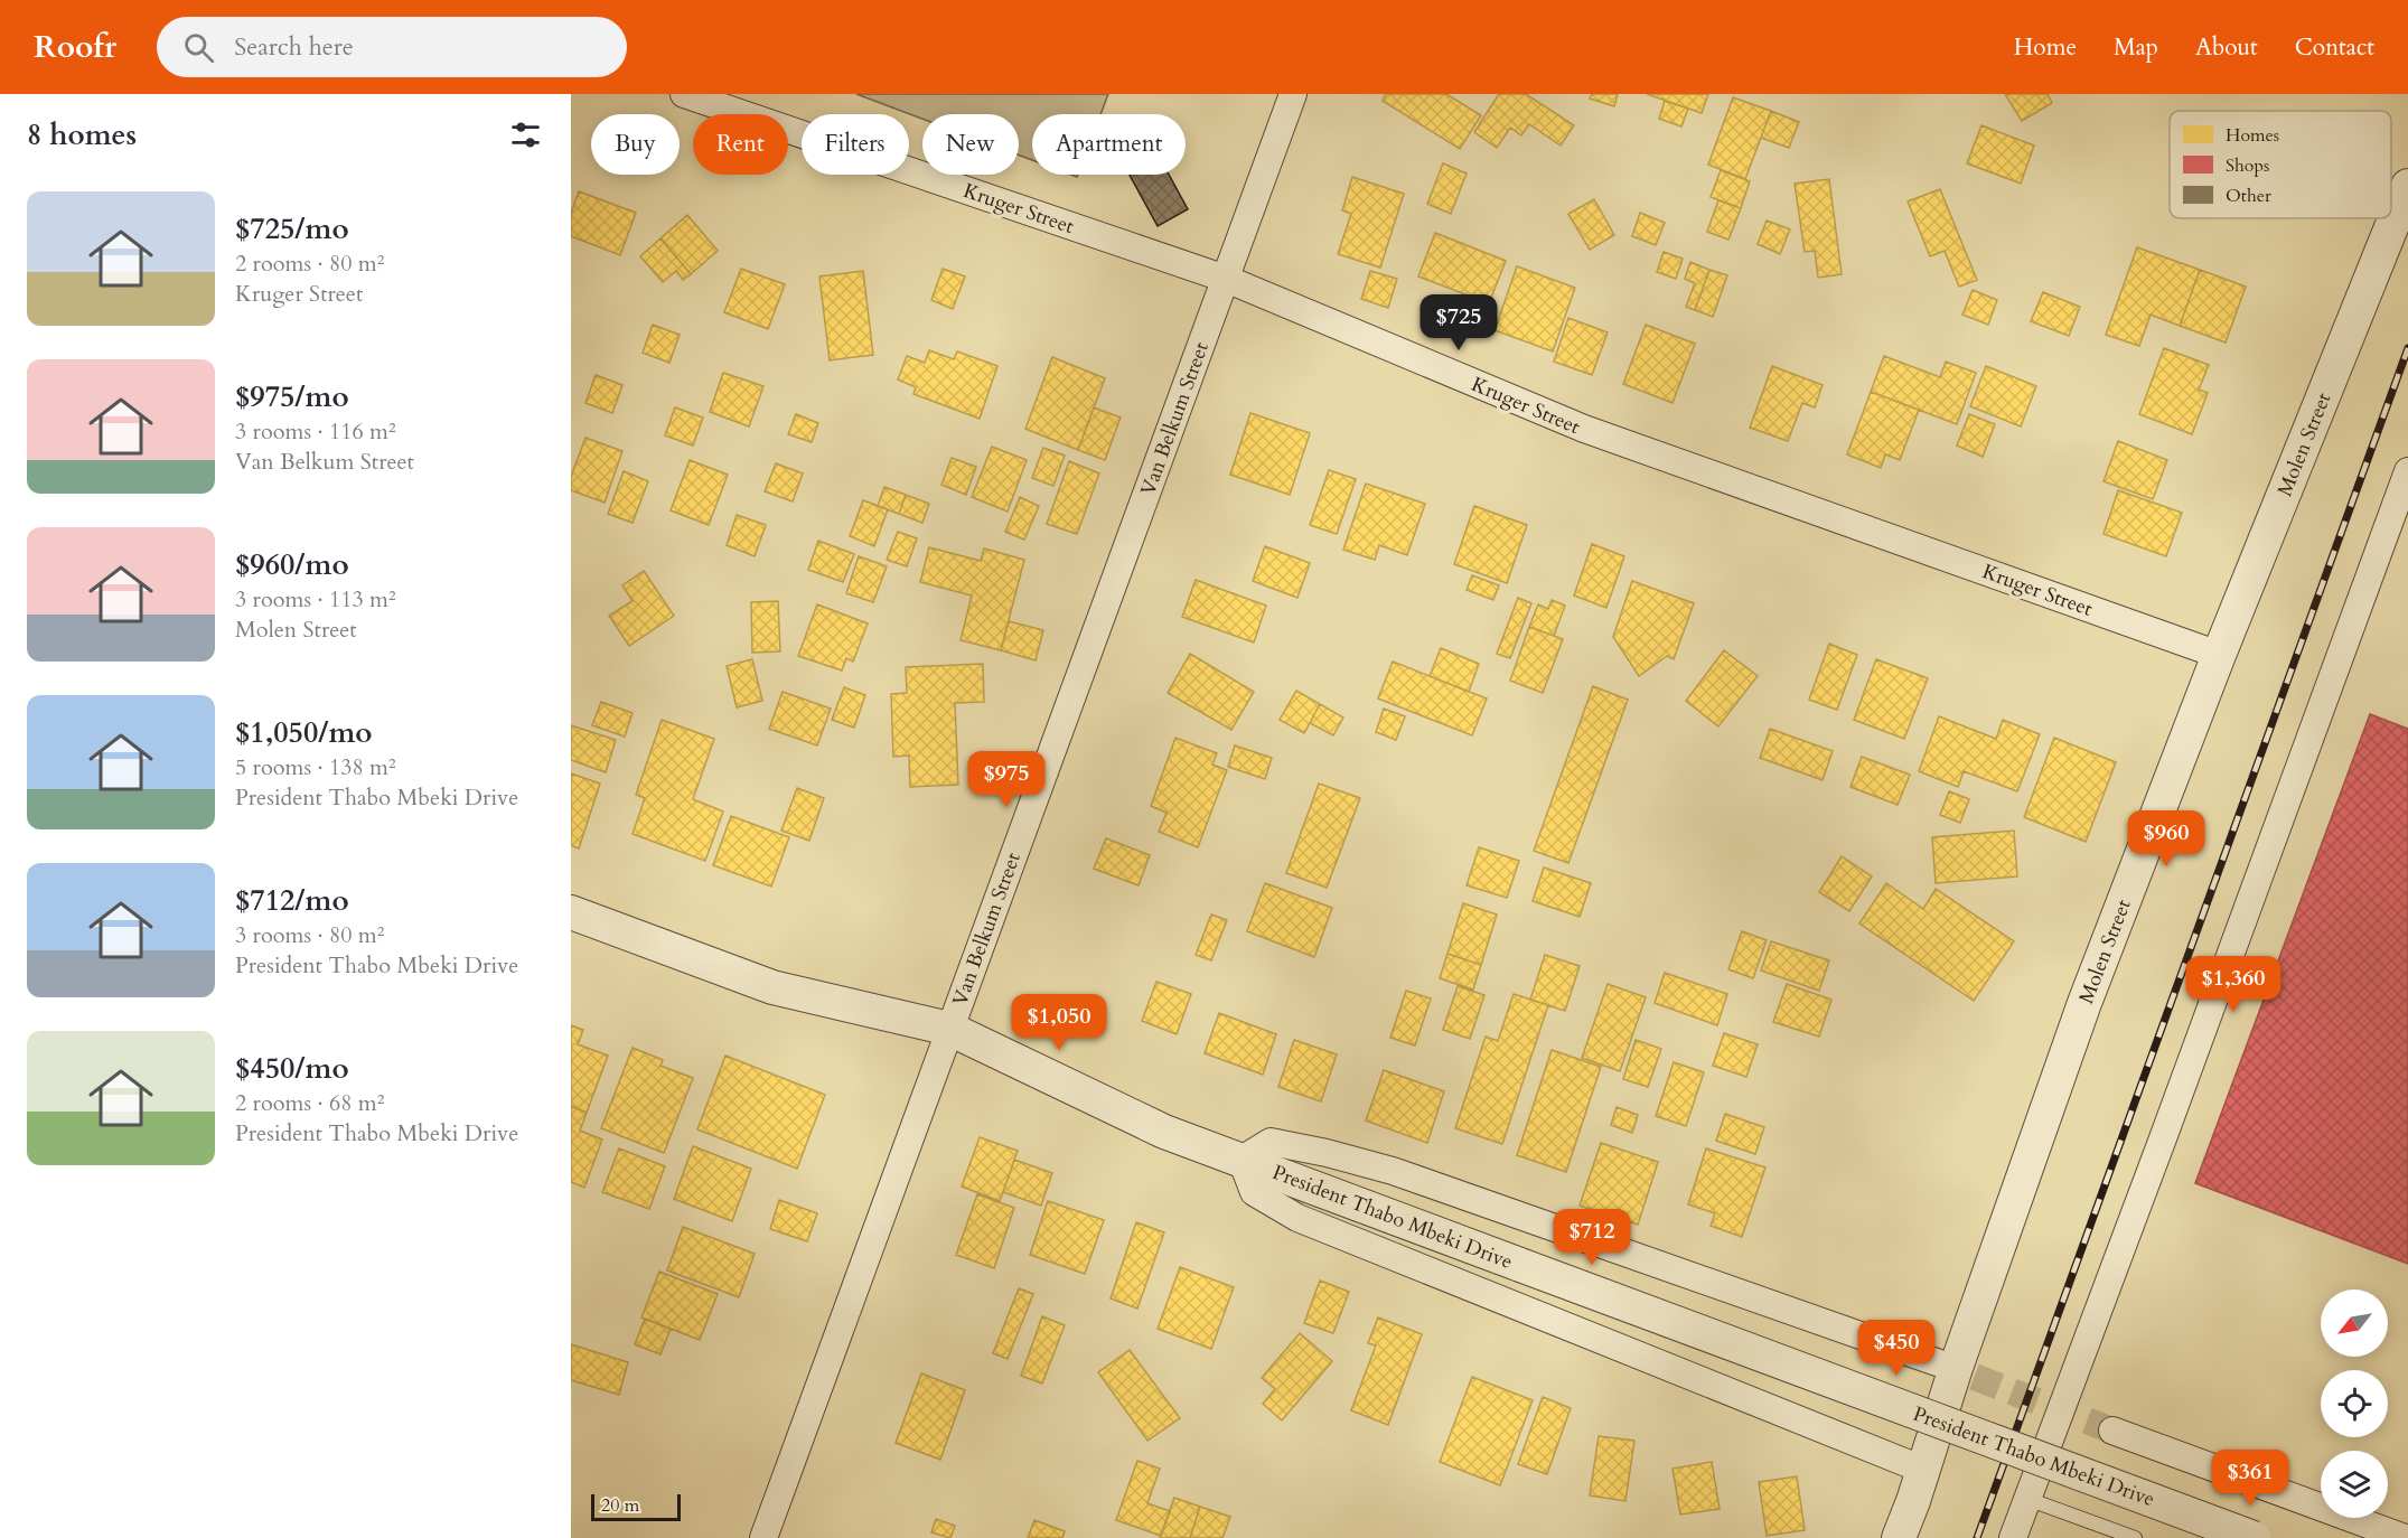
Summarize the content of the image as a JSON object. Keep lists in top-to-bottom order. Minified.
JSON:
{"streets":{"street":["Kruger Street","Van Belkum Street","Molen Street","President Thabo Mbeki Drive"]},"crossings":[["Kruger Street","Van Belkum Street"],["Kruger Street","Molen Street"],["Van Belkum Street","President Thabo Mbeki Drive"]],"legend":["Homes","Shops","Other"],"scale_bar":"20 m","north":"bottom left","page":{"header":"Roofr","search":"Search here","nav":["Home","Map","About","Contact"],"heading":"8 homes","chip":["Buy","Rent","Filters","New","Apartment"],"list":[{"name":"$725/mo","note":"2 rooms · 80 m² · Kruger Street"},{"name":"$975/mo","note":"3 rooms · 116 m² · Van Belkum Street"},{"name":"$960/mo","note":"3 rooms · 113 m² · Molen Street"},{"name":"$1,050/mo","note":"5 rooms · 138 m² · President Thabo Mbeki Drive"},{"name":"$712/mo","note":"3 rooms · 80 m² · President Thabo Mbeki Drive"},{"name":"$450/mo","note":"2 rooms · 68 m² · President Thabo Mbeki Drive"}],"price":["$725","$975","$960","$1,360","$1,050","$712","$450","$361"],"scale":"20 m"}}
